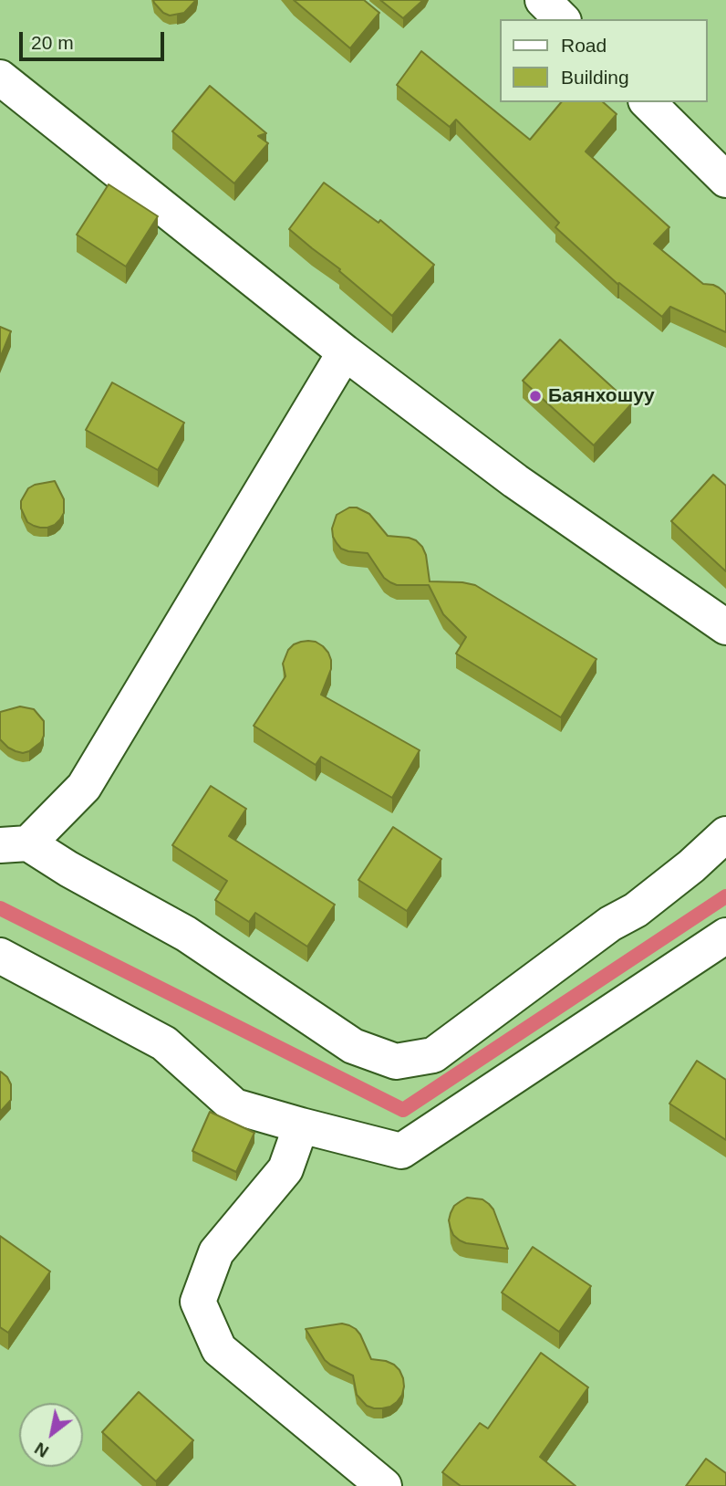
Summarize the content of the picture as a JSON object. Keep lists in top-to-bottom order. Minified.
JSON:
{"places":["Баянхошуу"],"legend":["Road","Building"],"scale_bar":"20 m","north":"bottom left"}
